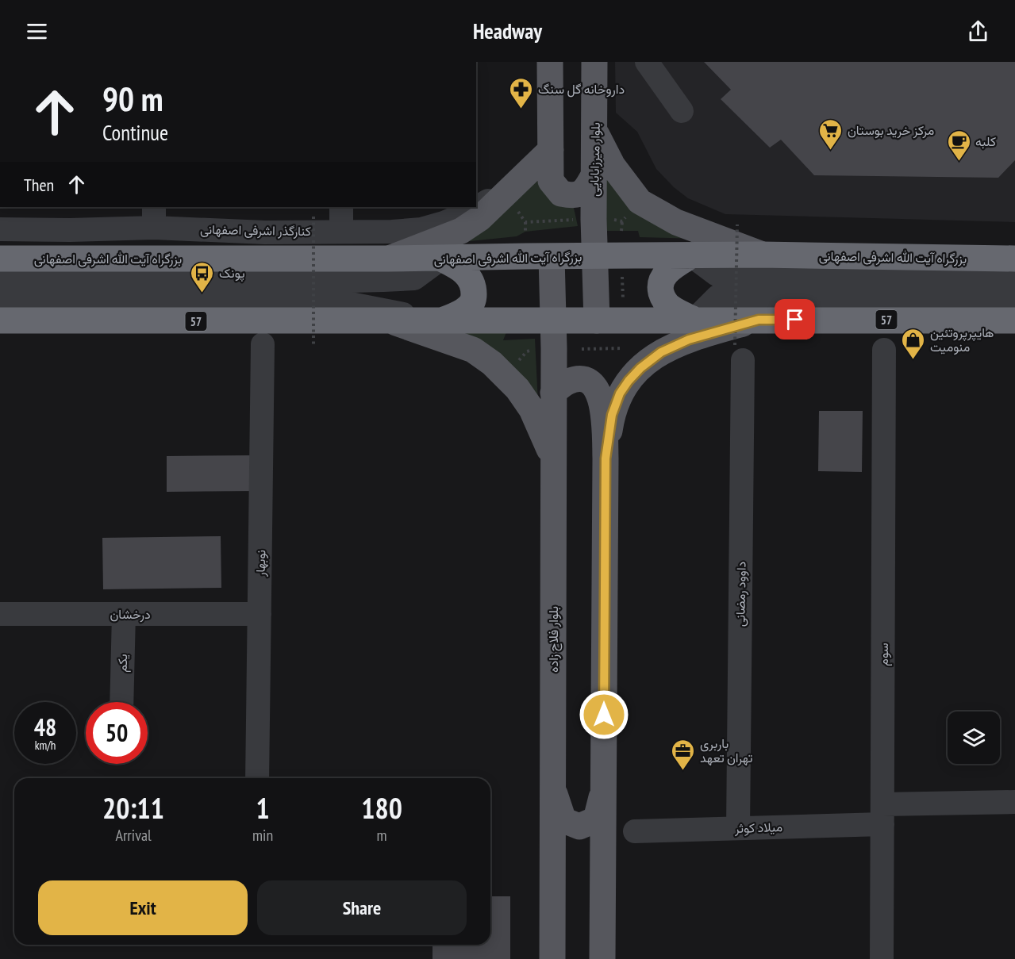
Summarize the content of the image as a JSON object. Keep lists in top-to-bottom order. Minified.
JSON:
{"streets":{"highway":["بزرگراه آیت الله اشرفی اصفهانی","57"],"main road":["بلوار میرزابابایی","بلوار فلاح زاده"],"street":["کنارگذر اشرفی اصفهانی","نوبهار","داوود رمضانی","درخشان","سوم","یکم","میلاد کوثر"]},"crossings":[["بلوار میرزابابایی","بزرگراه آیت الله اشرفی اصفهانی"],["بلوار میرزابابایی","57"],["بزرگراه آیت الله اشرفی اصفهانی","بلوار فلاح زاده"],["57","بلوار فلاح زاده"],["نوبهار","درخشان"],["داوود رمضانی","میلاد کوثر"],["درخشان","یکم"],["سوم","میلاد کوثر"]],"places":{"pharmacy":["داروخانه گل سنگ"],"supermarket":["مرکز خرید بوستان"],"cafe":["کلبه"],"bus stop":["پونک"],"shop":["هایپرپروتئین منومیت"],"office":["باربری تهران تعهد"]},"page":{"header":"Headway","turn":["90 m","Continue"],"then":"Then","speed":"48 km/h","limit":"50","eta":["20:11","Arrival","1","min","180","m"],"buttons":["Exit","Share"]}}
